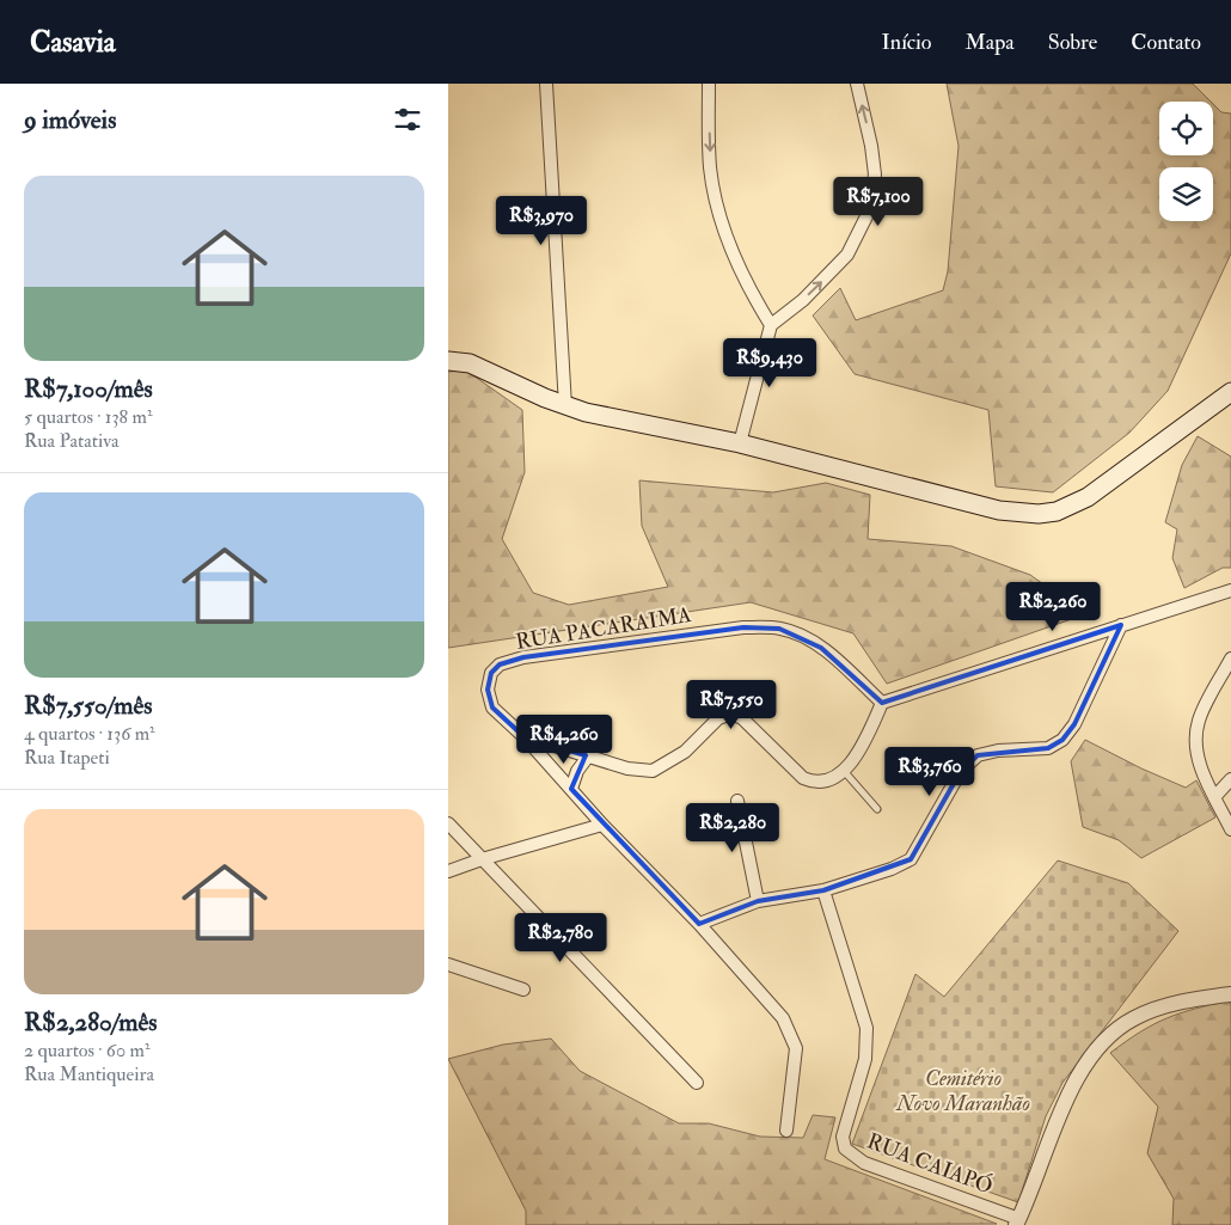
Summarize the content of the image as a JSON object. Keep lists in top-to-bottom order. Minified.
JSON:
{"streets":{"street":["RUA PACARAIMA","RUA CAIAPÓ"]},"parks":["Cemitério Novo Maranhão"],"page":{"header":"Casavia","nav":["Início","Mapa","Sobre","Contato"],"heading":"9 imóveis","list":[{"name":"R$7,100/mês","note":"5 quartos · 138 m² · Rua Patativa"},{"name":"R$7,550/mês","note":"4 quartos · 136 m² · Rua Itapeti"},{"name":"R$2,280/mês","note":"2 quartos · 60 m² · Rua Mantiqueira"}],"price":["R$7,100","R$3,970","R$9,430","R$2,260","R$7,550","R$4,260","R$3,760","R$2,280","R$2,780"]}}
